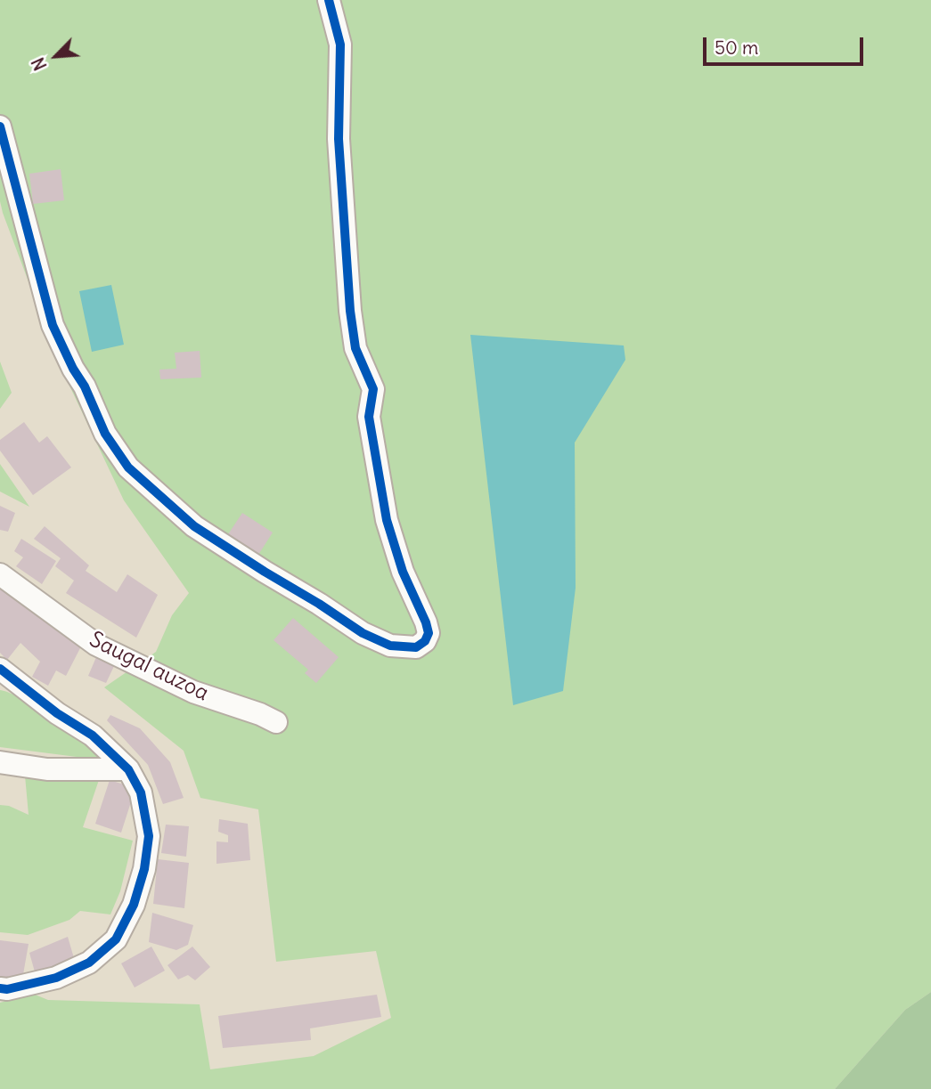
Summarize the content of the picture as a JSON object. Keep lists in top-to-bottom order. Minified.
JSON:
{"streets":{"street":["Saugal auzoa"]},"scale_bar":"50 m","north":"bottom left"}
